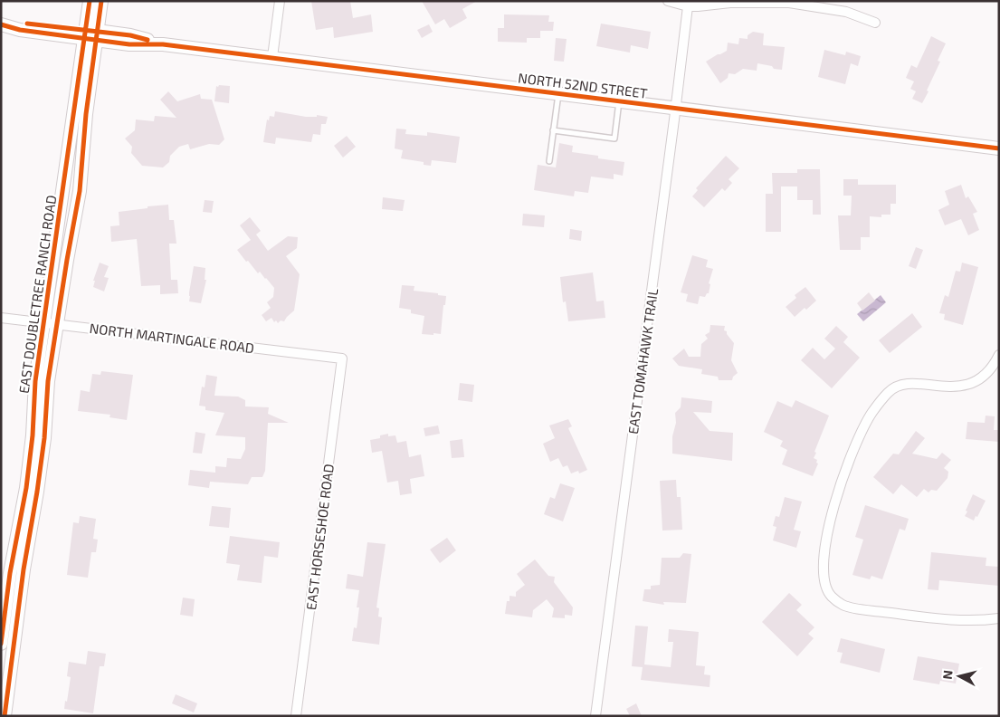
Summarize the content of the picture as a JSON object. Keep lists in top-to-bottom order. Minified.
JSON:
{"streets":{"main road":["NORTH 52ND STREET","EAST DOUBLETREE RANCH ROAD"],"street":["NORTH MARTINGALE ROAD","EAST TOMAHAWK TRAIL","EAST HORSESHOE ROAD"]},"crossings":[["NORTH 52ND STREET","EAST DOUBLETREE RANCH ROAD"],["NORTH 52ND STREET","EAST TOMAHAWK TRAIL"],["EAST DOUBLETREE RANCH ROAD","NORTH MARTINGALE ROAD"],["NORTH MARTINGALE ROAD","EAST HORSESHOE ROAD"]],"north":"left"}
